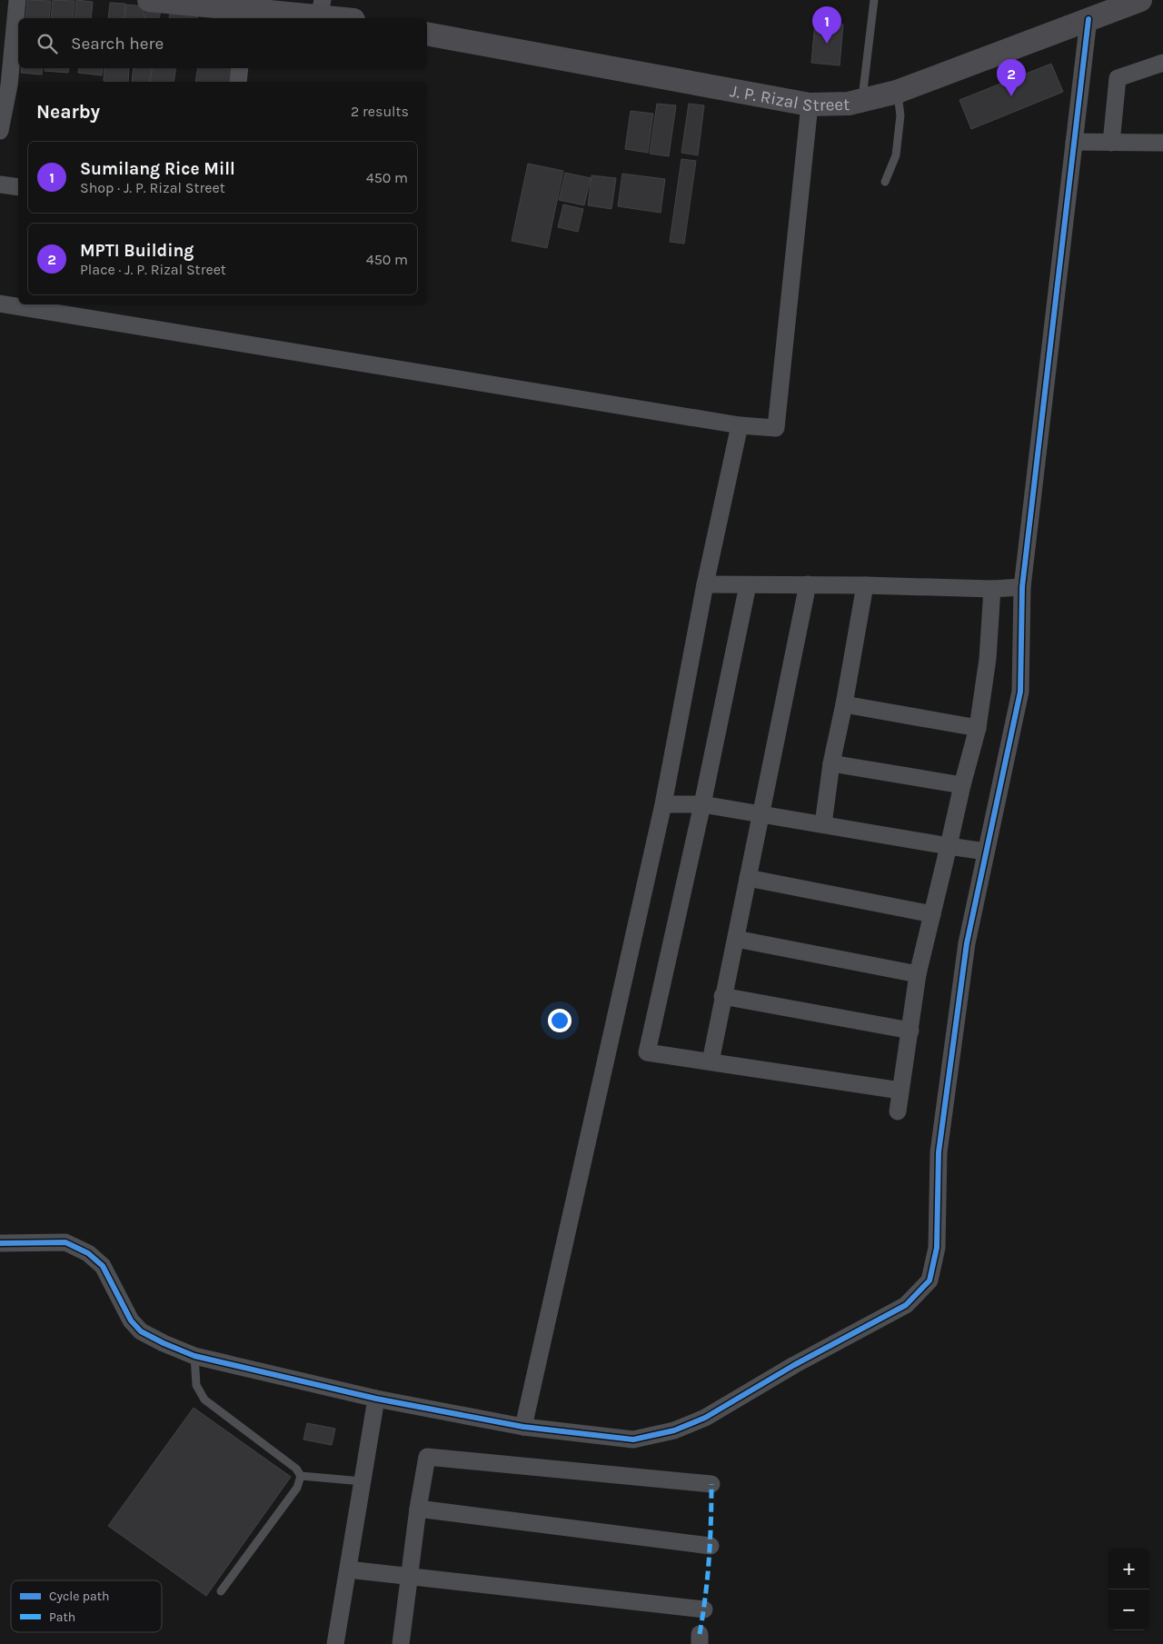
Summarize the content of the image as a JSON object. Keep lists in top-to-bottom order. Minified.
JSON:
{"streets":{"main road":["J. P. Rizal Street"]},"legend":["Cycle path","Path"],"page":{"pins":["1","2"],"search":"Search here","heading":["Nearby","2 results"],"list":[{"mark":"1","name":"Sumilang Rice Mill","note":"Shop · J. P. Rizal Street","value":"450 m"},{"mark":"2","name":"MPTI Building","note":"Place · J. P. Rizal Street","value":"450 m"}],"map_buttons":["+","−"]}}
